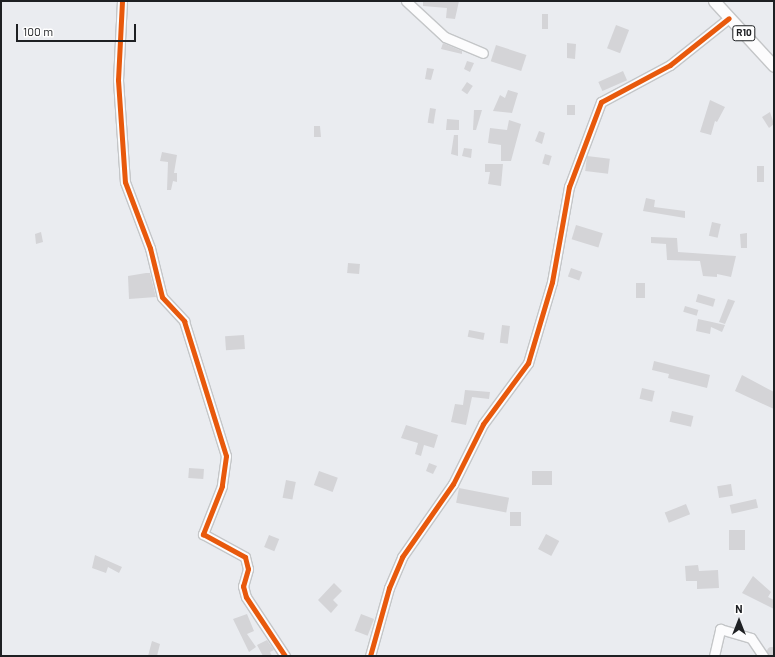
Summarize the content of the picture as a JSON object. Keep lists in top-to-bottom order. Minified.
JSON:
{"streets":{"main road":["R10"]},"scale_bar":"100 m","north":"top"}
